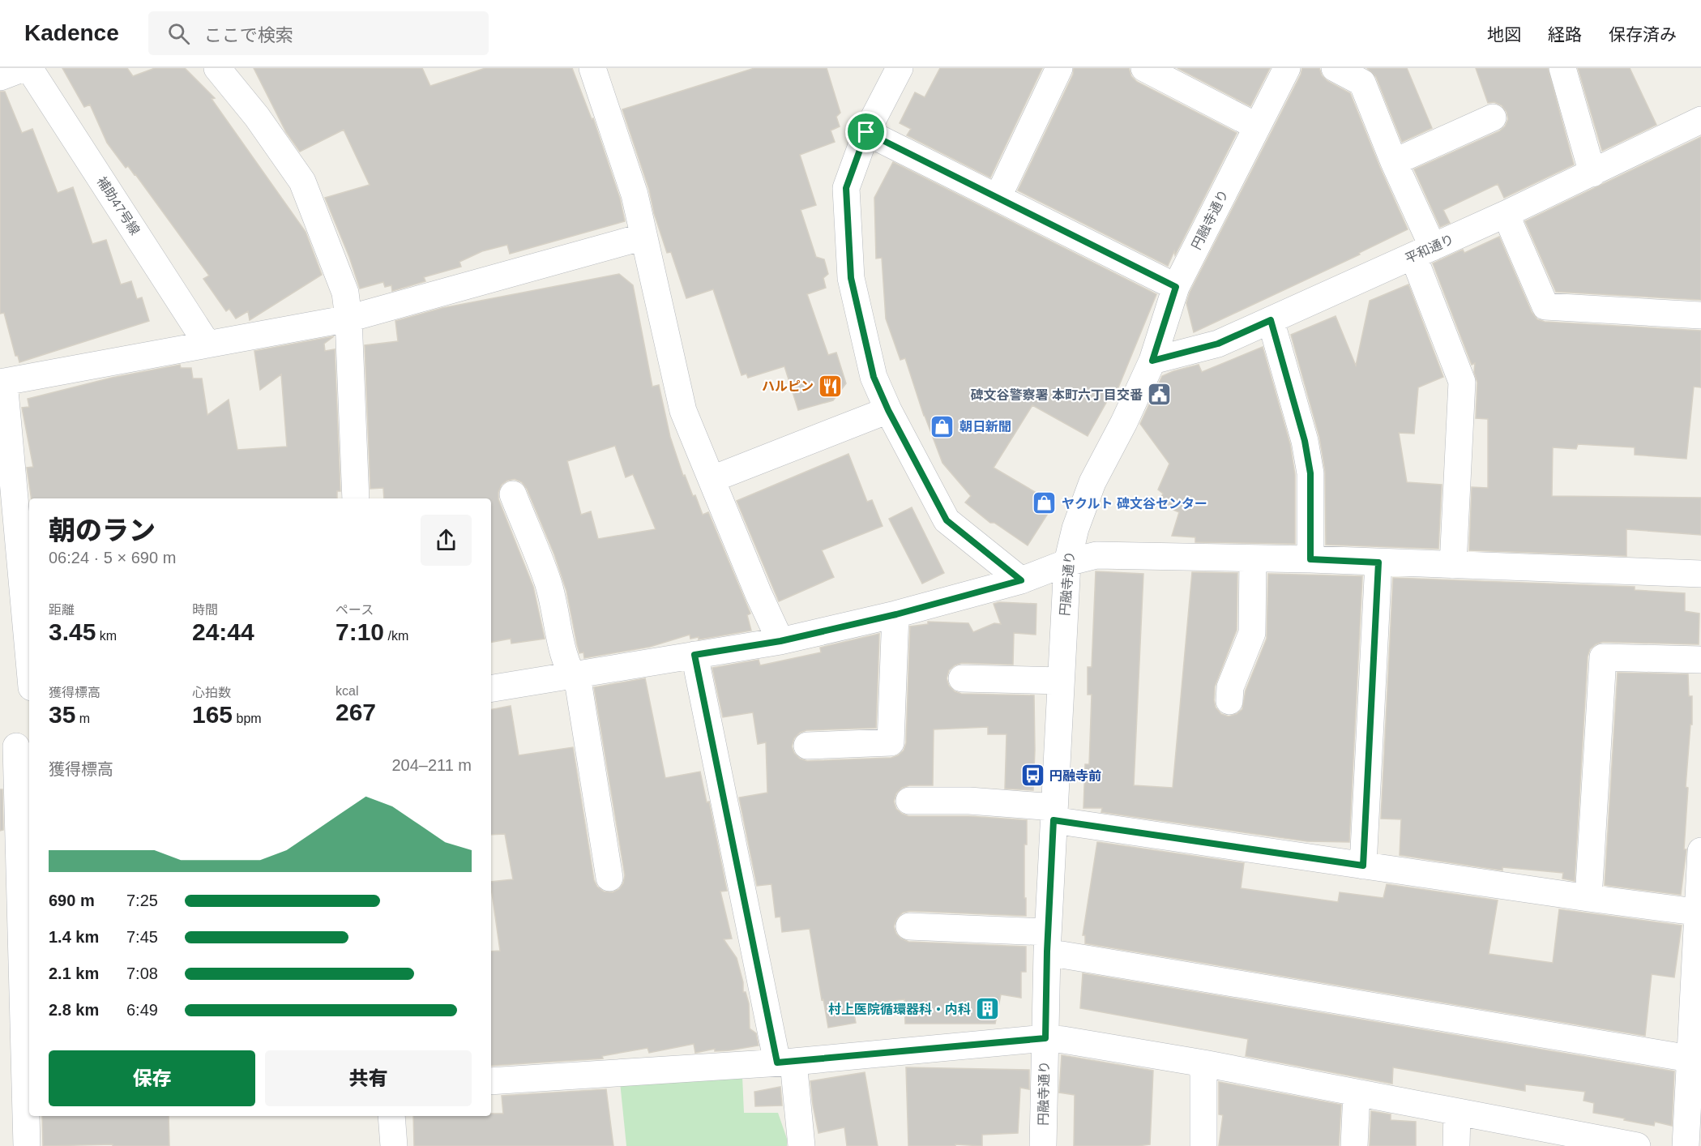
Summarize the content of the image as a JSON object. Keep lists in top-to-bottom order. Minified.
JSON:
{"streets":{"street":["補助47号線","円融寺通り","平和通り"]},"crossings":[["円融寺通り","平和通り"]],"places":{"restaurant":["ハルピン"],"public building":["碑文谷警察署 本町六丁目交番"],"shop":["朝日新聞","ヤクルト 碑文谷センター"],"bus stop":["円融寺前"],"building":["村上医院循環器科・内科"]},"page":{"header":"Kadence","search":"ここで検索","nav":["地図","経路","保存済み"],"heading":["朝のラン","06:24 · 5 × 690 m"],"stats":[["距離","3.45 km"],["時間","24:44"],["ペース","7:10 /km"],["獲得標高","35 m"],["心拍数","165 bpm"],["kcal","267"]],"chart":["獲得標高","204–211 m"],"list":[{"name":"690 m","note":"7:25"},{"name":"1.4 km","note":"7:45"},{"name":"2.1 km","note":"7:08"},{"name":"2.8 km","note":"6:49"}],"buttons":["保存","共有"]}}
